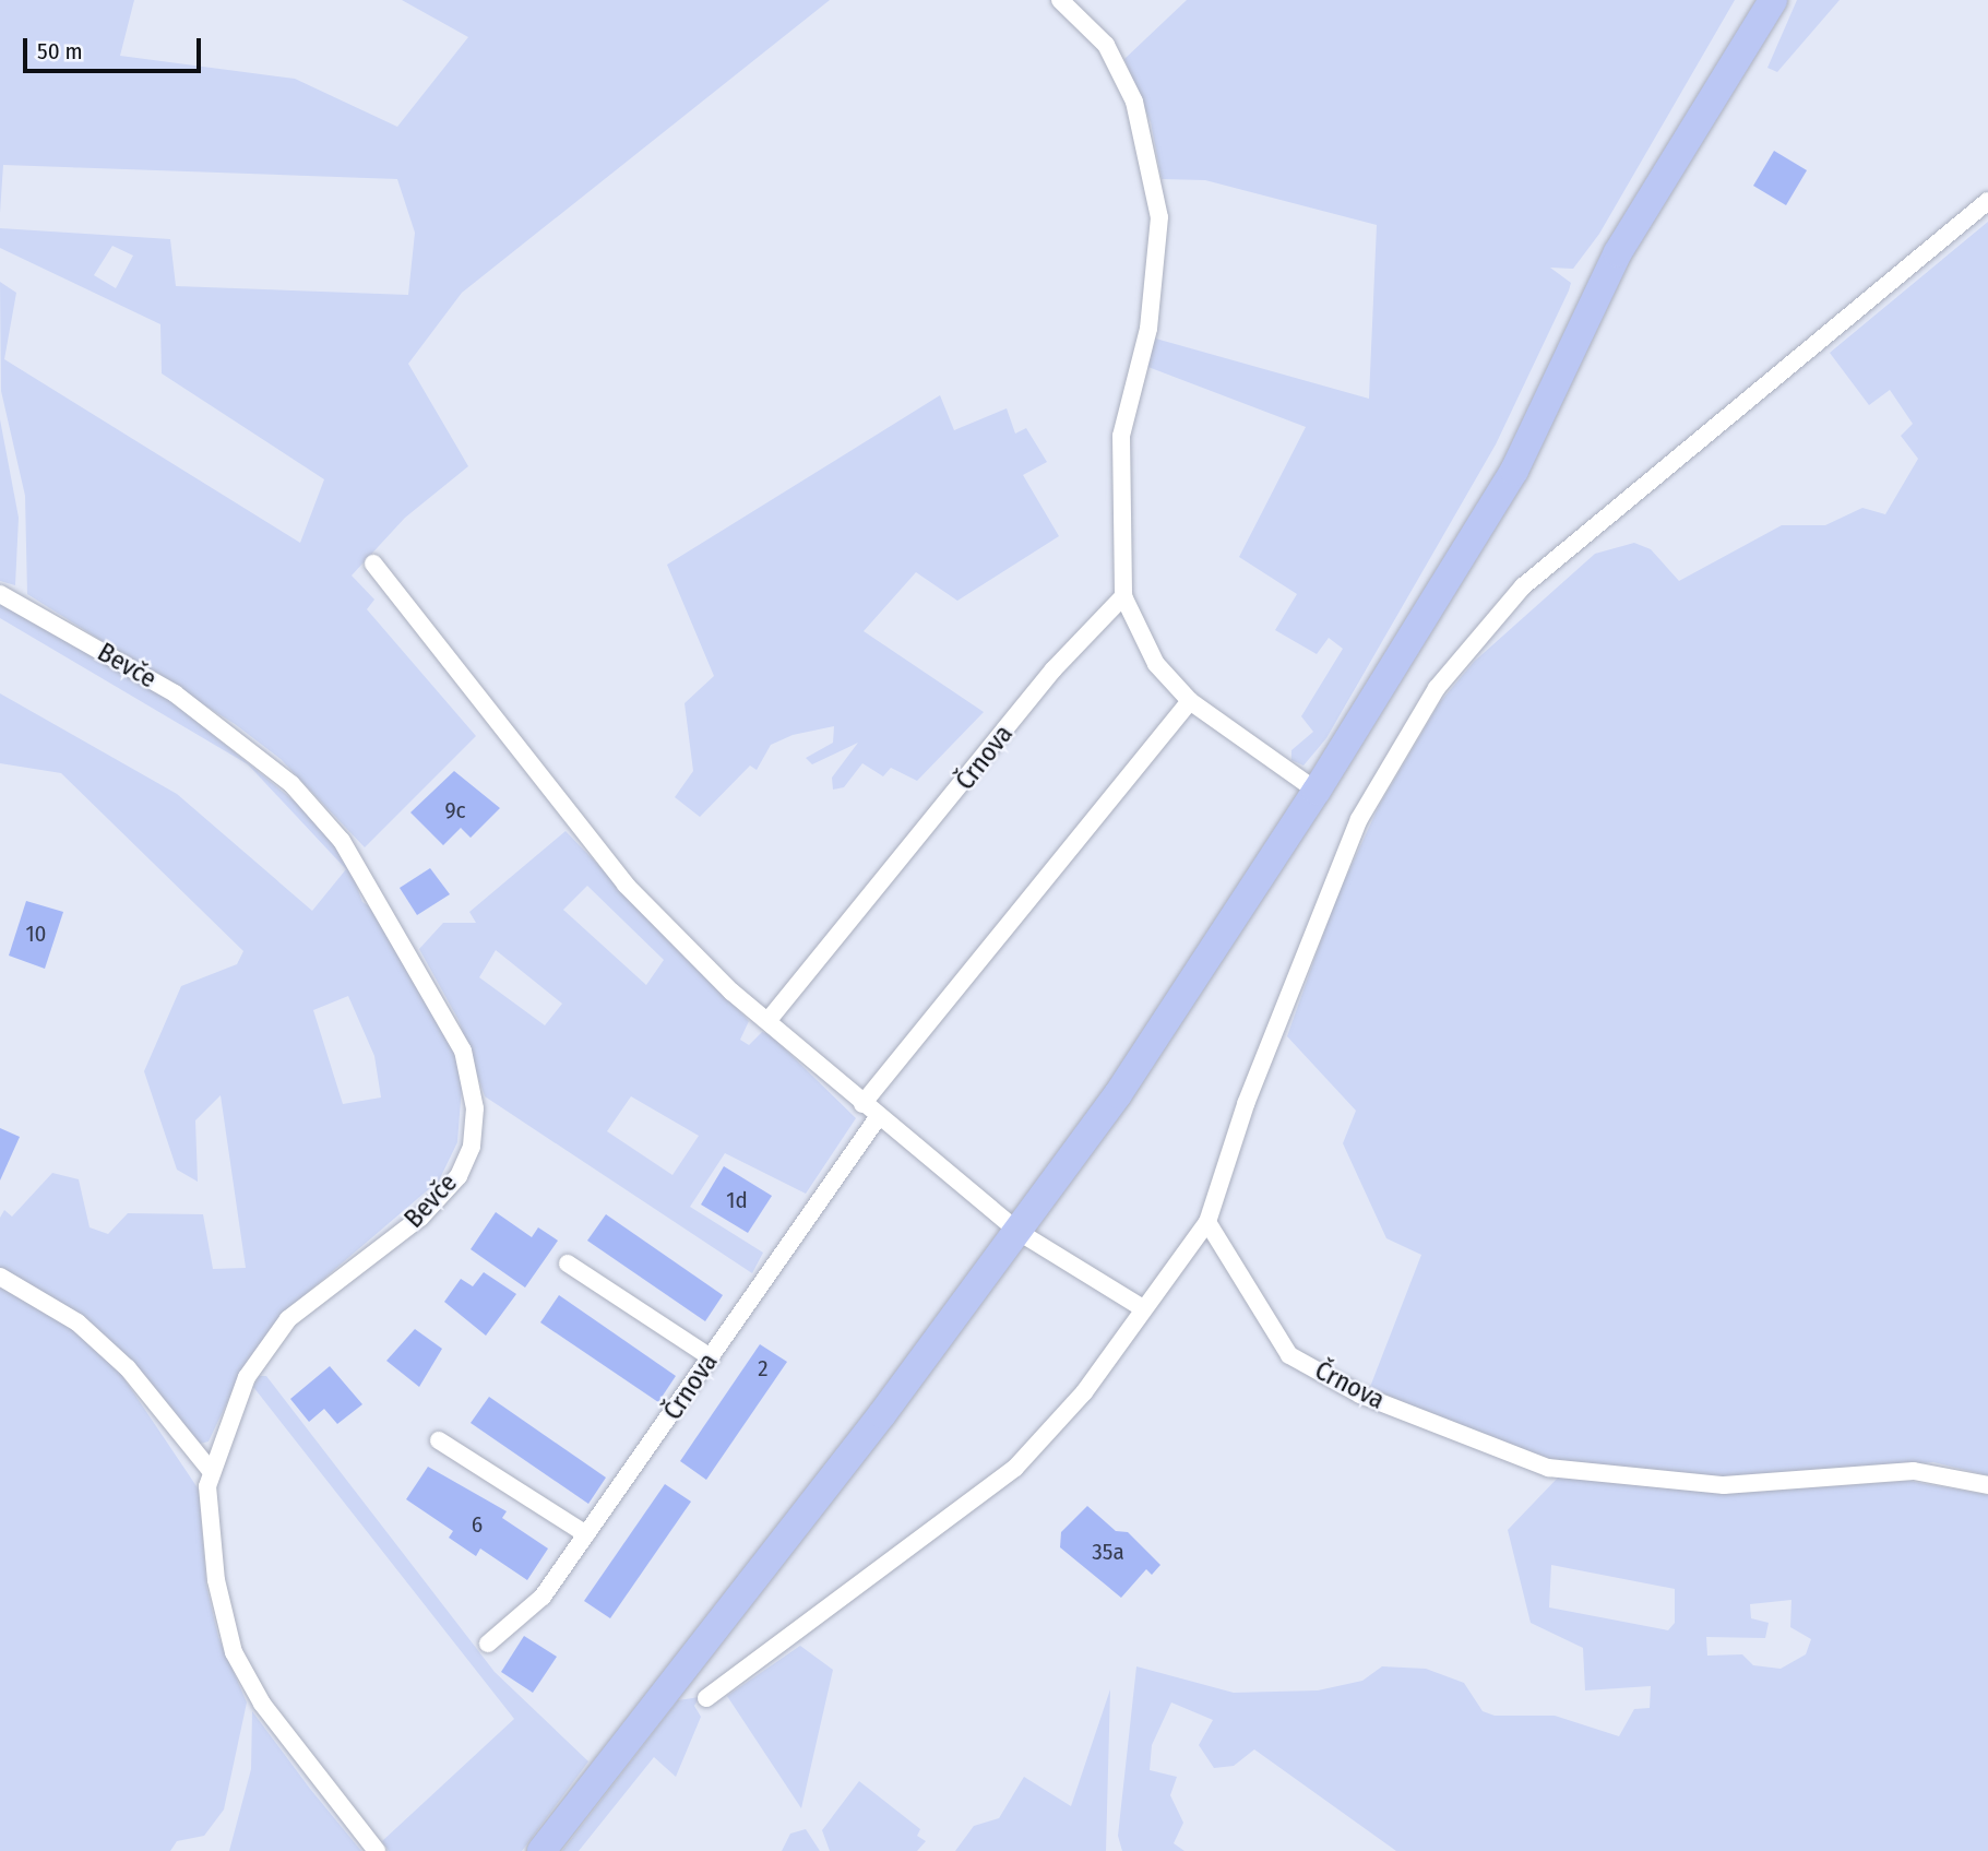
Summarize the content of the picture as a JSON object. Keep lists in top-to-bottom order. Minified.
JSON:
{"streets":{"street":["Bevče","Črnova"]},"house_numbers":["9c","10","1d","2","6","35a"],"scale_bar":"50 m"}
